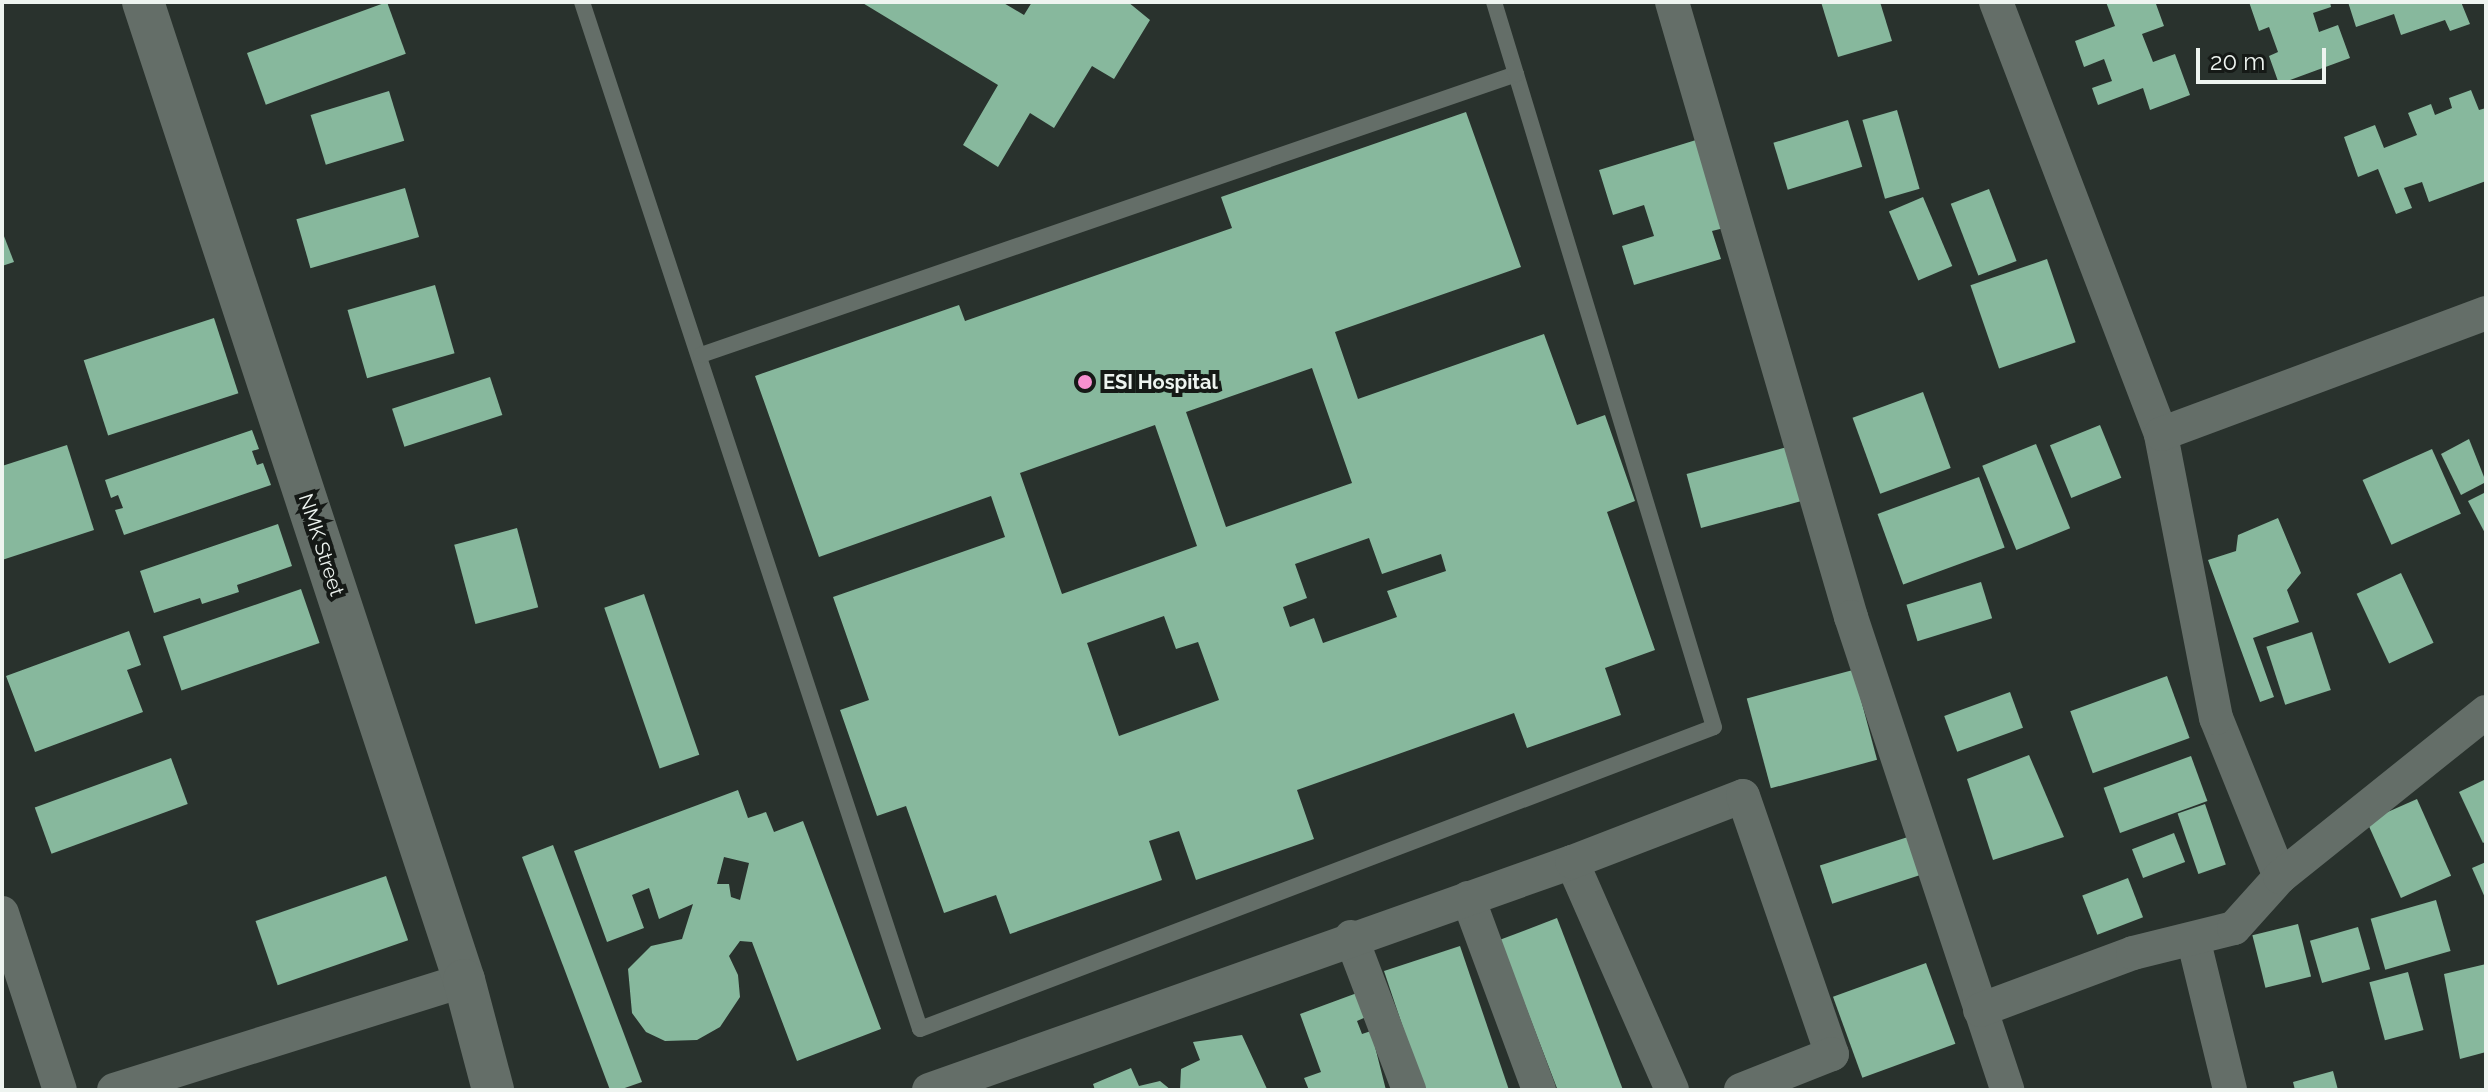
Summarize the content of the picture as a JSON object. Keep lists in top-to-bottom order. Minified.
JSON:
{"streets":{"street":["NMK Street"]},"places":["ESI Hospital"],"scale_bar":"20 m"}
